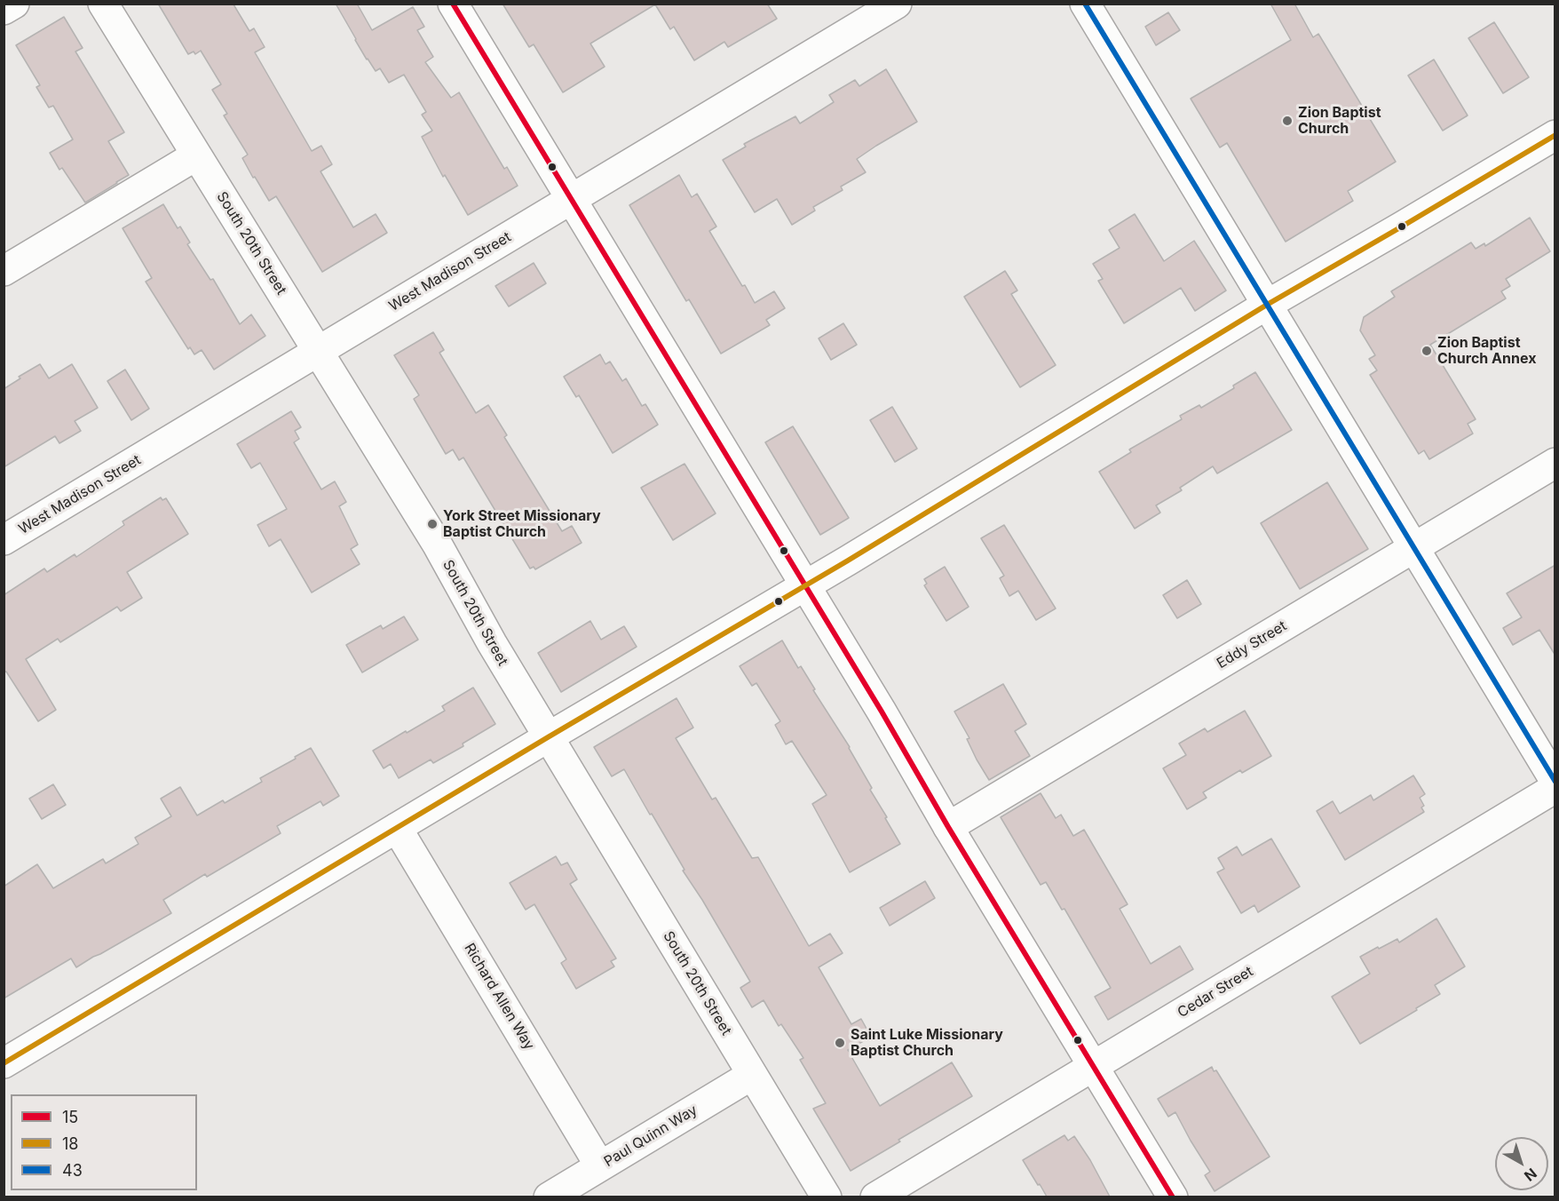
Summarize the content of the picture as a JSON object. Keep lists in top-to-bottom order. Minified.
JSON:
{"streets":{"street":["South 20th Street","West Madison Street","Eddy Street","Cedar Street","Richard Allen Way","Paul Quinn Way"]},"crossings":[["South 20th Street","West Madison Street"],["South 20th Street","Paul Quinn Way"],["Richard Allen Way","Paul Quinn Way"]],"places":["Zion Baptist Church","Zion Baptist Church Annex","York Street Missionary Baptist Church","Saint Luke Missionary Baptist Church"],"lines":["transit line 15","transit line 43","transit line 18"],"legend":["15","18","43"],"north":"bottom right"}
